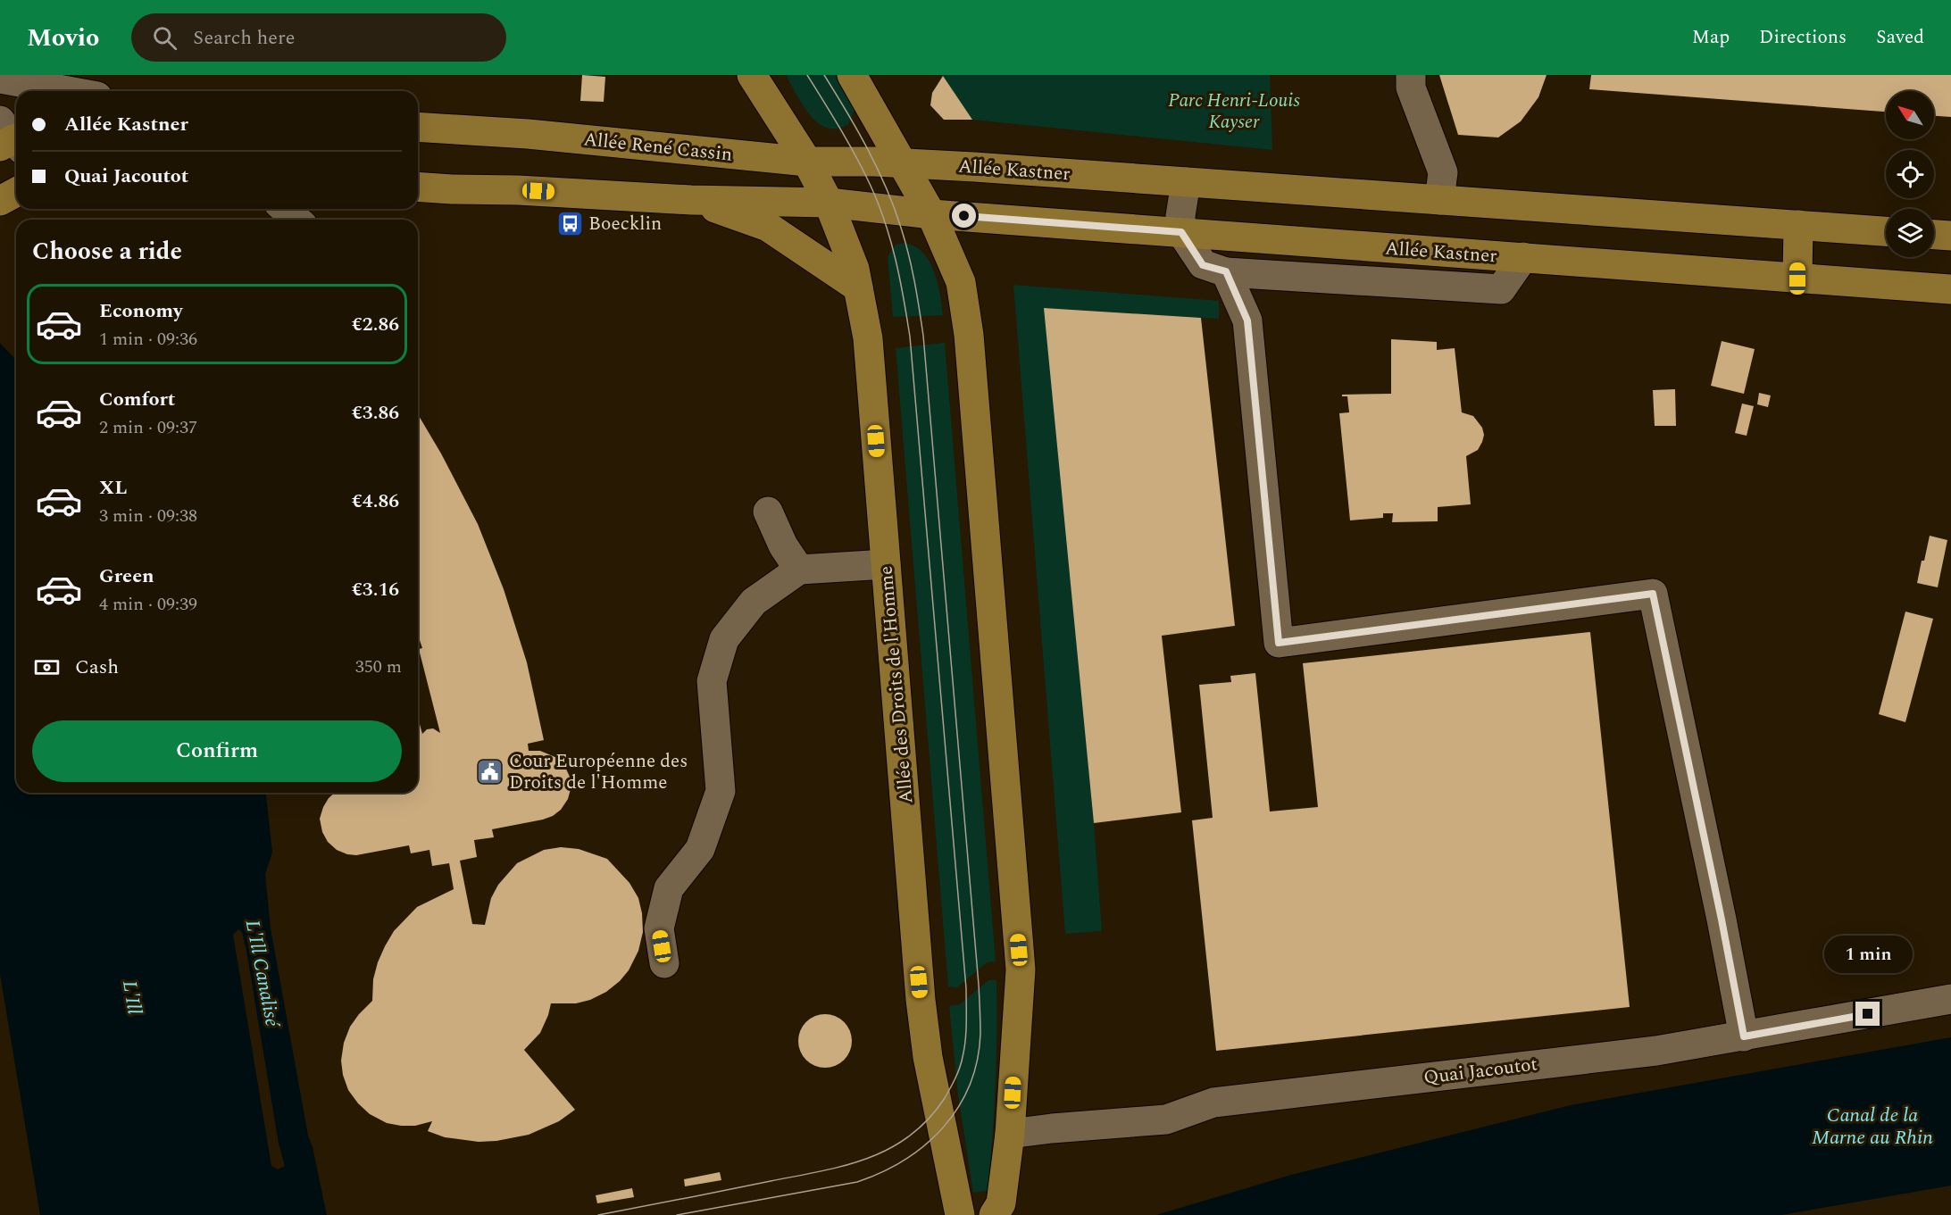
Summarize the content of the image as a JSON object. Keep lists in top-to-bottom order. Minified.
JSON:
{"streets":{"main road":["Allée René Cassin","Allée Kastner","Allée des Droits de l'Homme"],"street":["Quai Jacoutot"]},"crossings":[["Allée René Cassin","Allée Kastner"],["Allée René Cassin","Allée des Droits de l'Homme"]],"water":["L'Ill Canalisé","L'Ill","Canal de la Marne au Rhin"],"parks":["Parc Henri-Louis Kayser"],"places":{"bus stop":["Boecklin"],"public building":["Cour Européenne des Droits de l'Homme"]},"north":"top left","page":{"header":"Movio","search":"Search here","nav":["Map","Directions","Saved"],"banner":["Allée Kastner","Quai Jacoutot"],"heading":"Choose a ride","list":[{"name":"Economy","note":"1 min · 09:36","value":"€2.86"},{"name":"Comfort","note":"2 min · 09:37","value":"€3.86"},{"name":"XL","note":"3 min · 09:38","value":"€4.86"},{"name":"Green","note":"4 min · 09:39","value":"€3.16"}],"pay":["Cash","350 m"],"buttons":"Confirm","bubble":"1 min"}}
